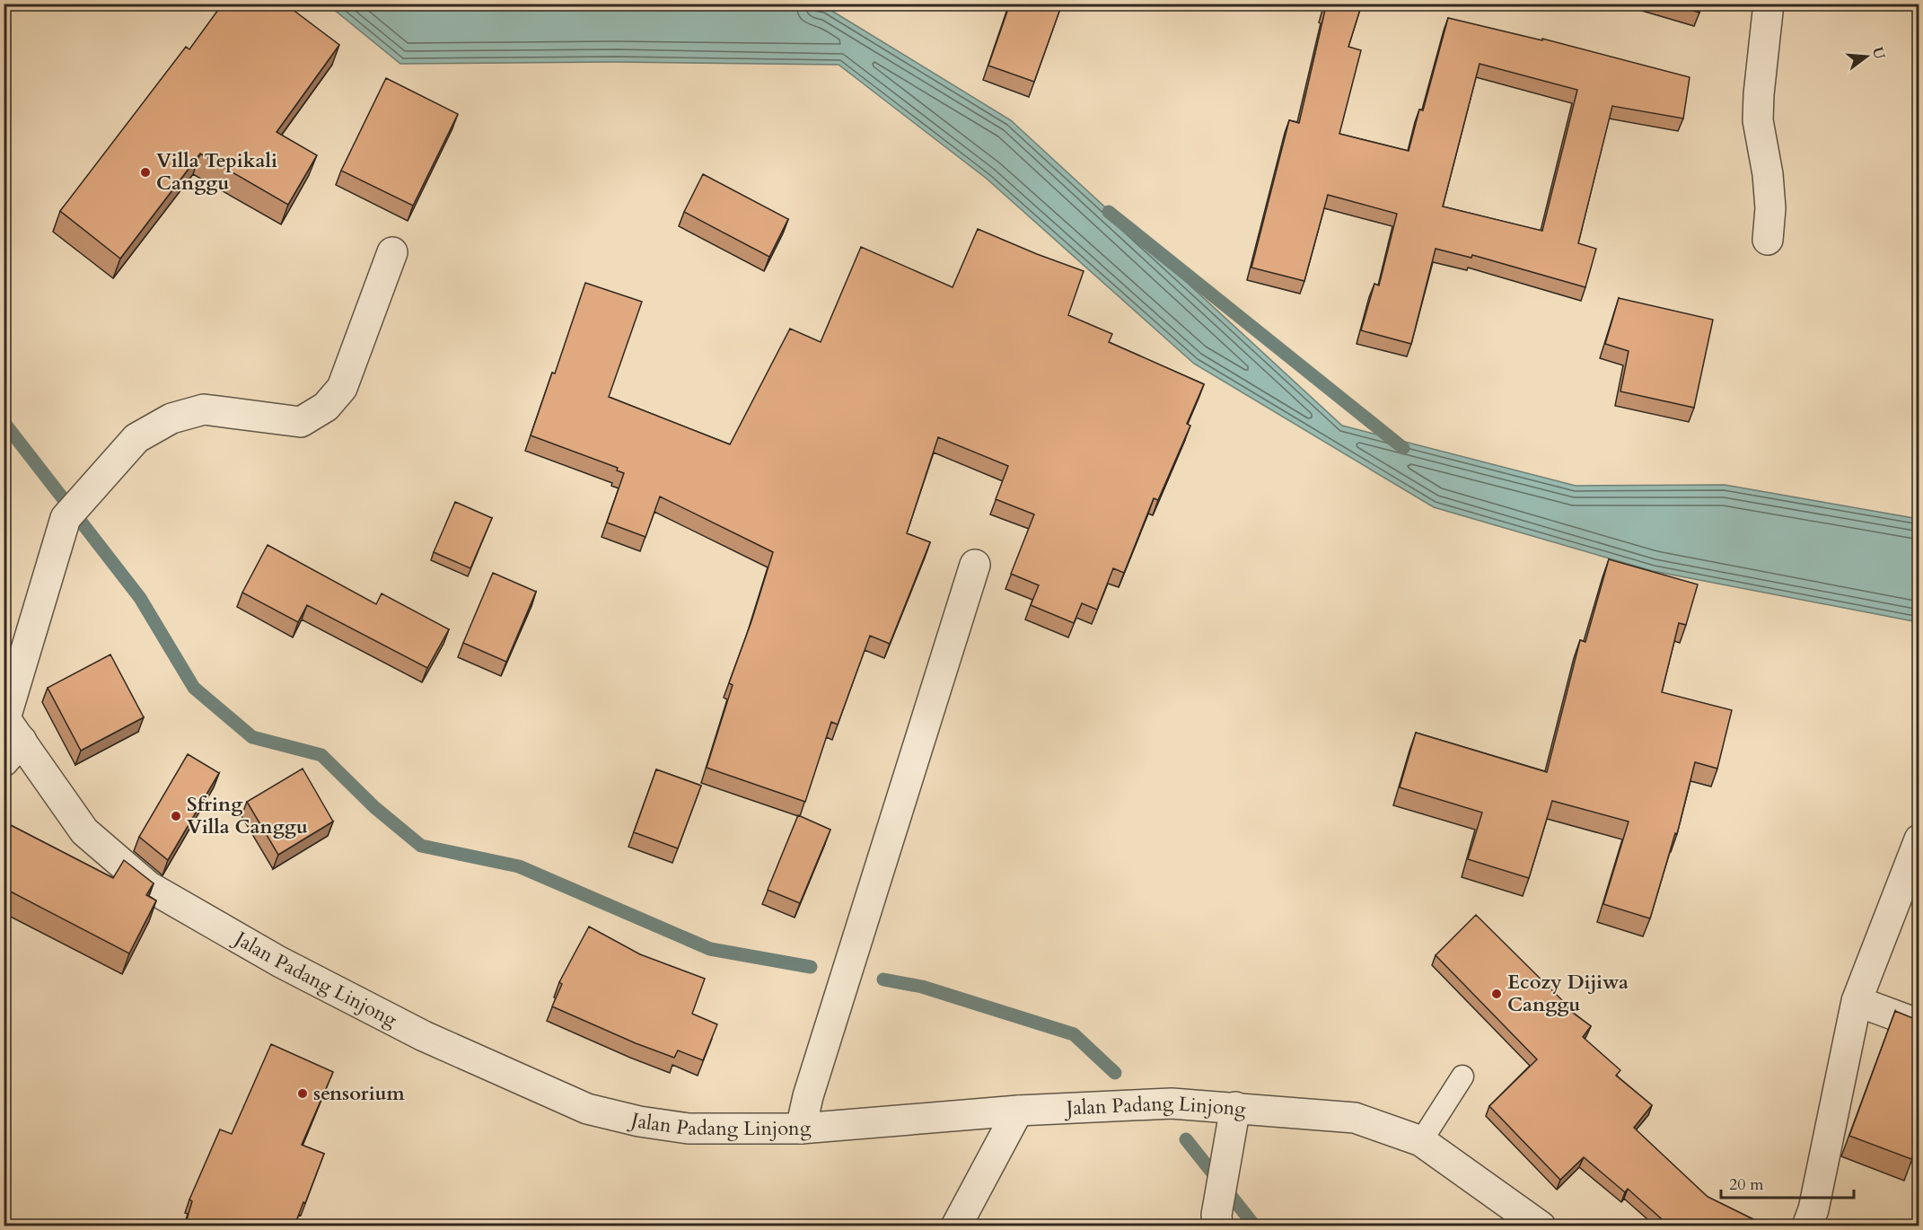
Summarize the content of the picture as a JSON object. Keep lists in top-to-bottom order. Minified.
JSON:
{"streets":{"street":["Jalan Padang Linjong"]},"places":["Villa Tepikali Canggu","Sfring Villa Canggu","Ecozy Dijiwa Canggu","sensorium"],"scale_bar":"20 m","north":"right"}
